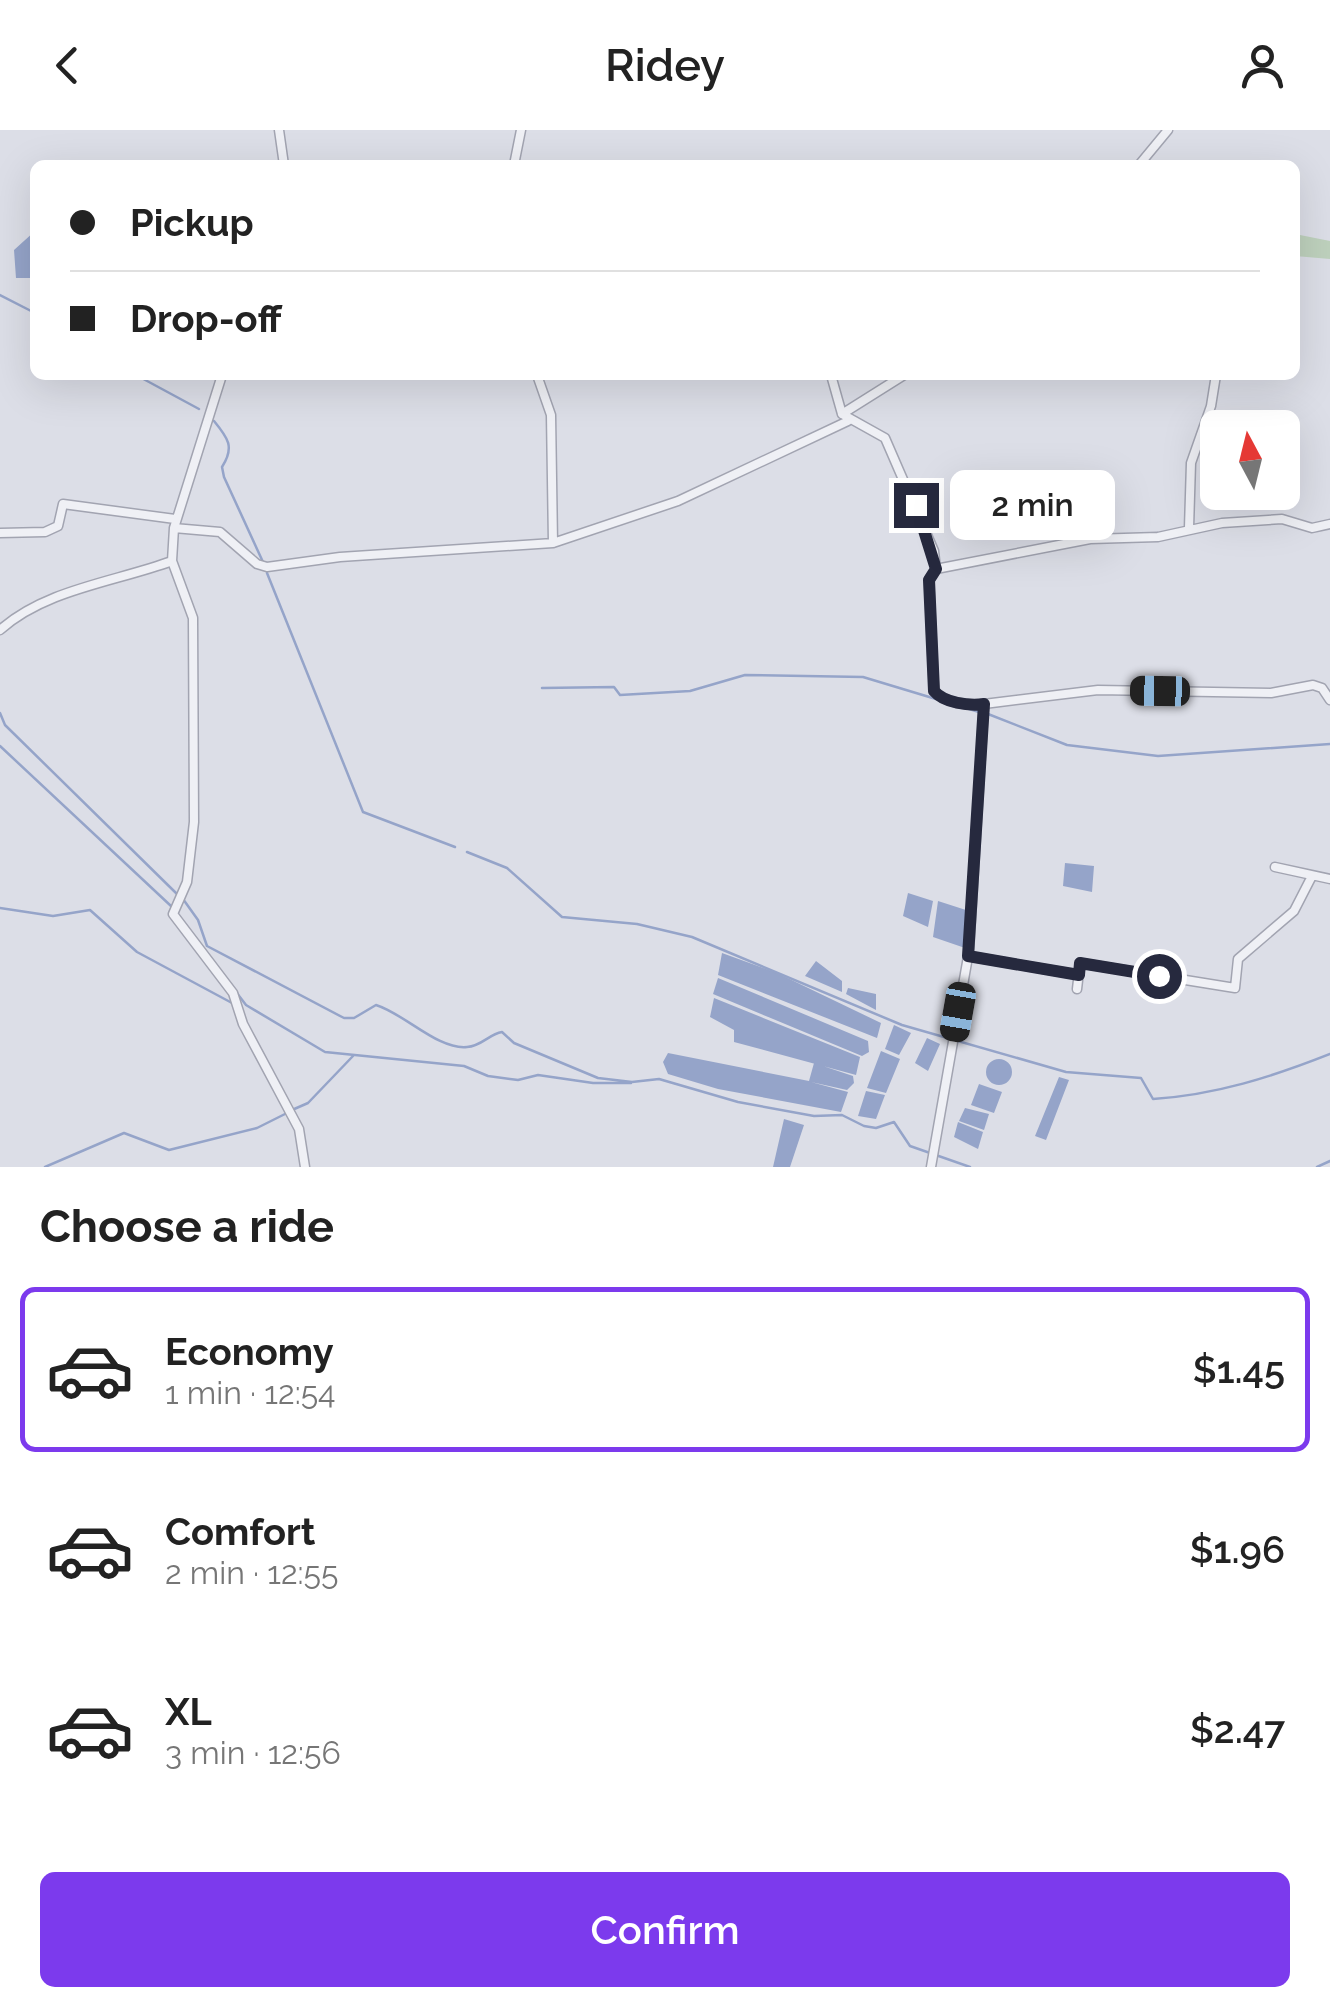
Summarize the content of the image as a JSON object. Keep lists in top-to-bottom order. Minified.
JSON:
{"north":"top","page":{"header":"Ridey","banner":["Pickup","Drop-off"],"bubble":"2 min","heading":"Choose a ride","list":[{"name":"Economy","note":"1 min · 12:54","value":"$1.45"},{"name":"Comfort","note":"2 min · 12:55","value":"$1.96"},{"name":"XL","note":"3 min · 12:56","value":"$2.47"}],"buttons":"Confirm"}}
